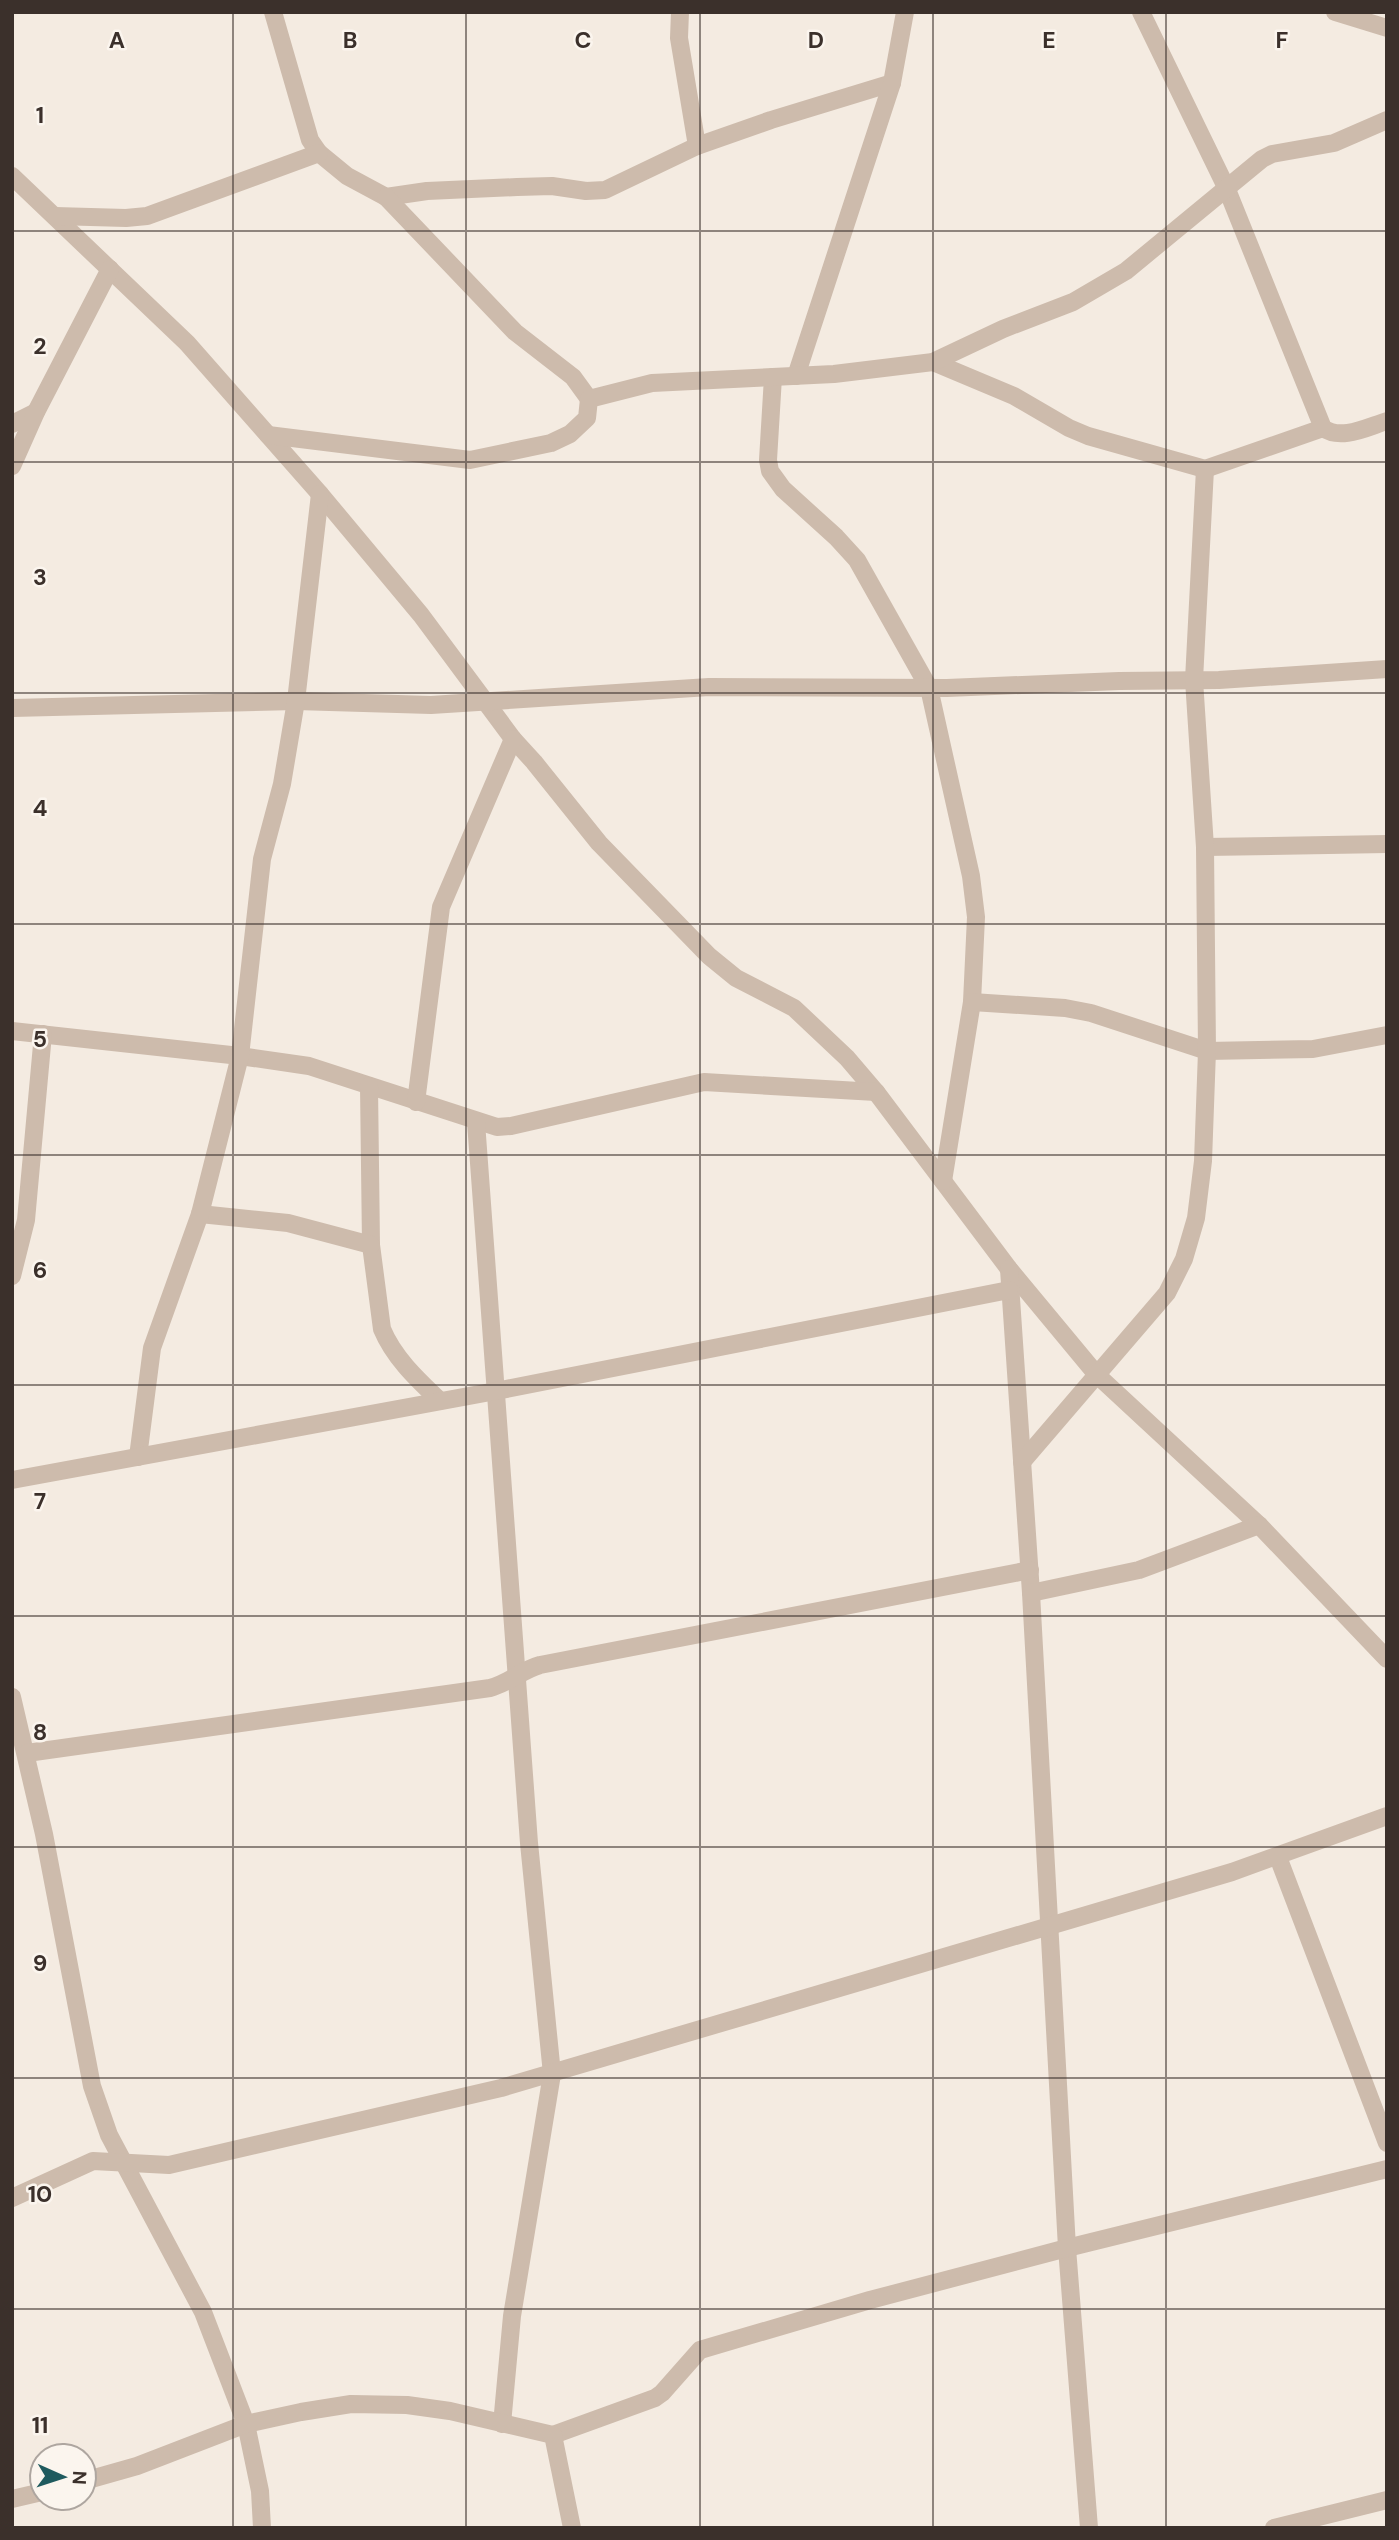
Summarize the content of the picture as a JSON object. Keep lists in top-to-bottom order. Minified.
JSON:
{"north":"right","grid":{"columns":["A","B","C","D","E","F"],"rows":["1","2","3","4","5","6","7","8","9","10","11"]}}
